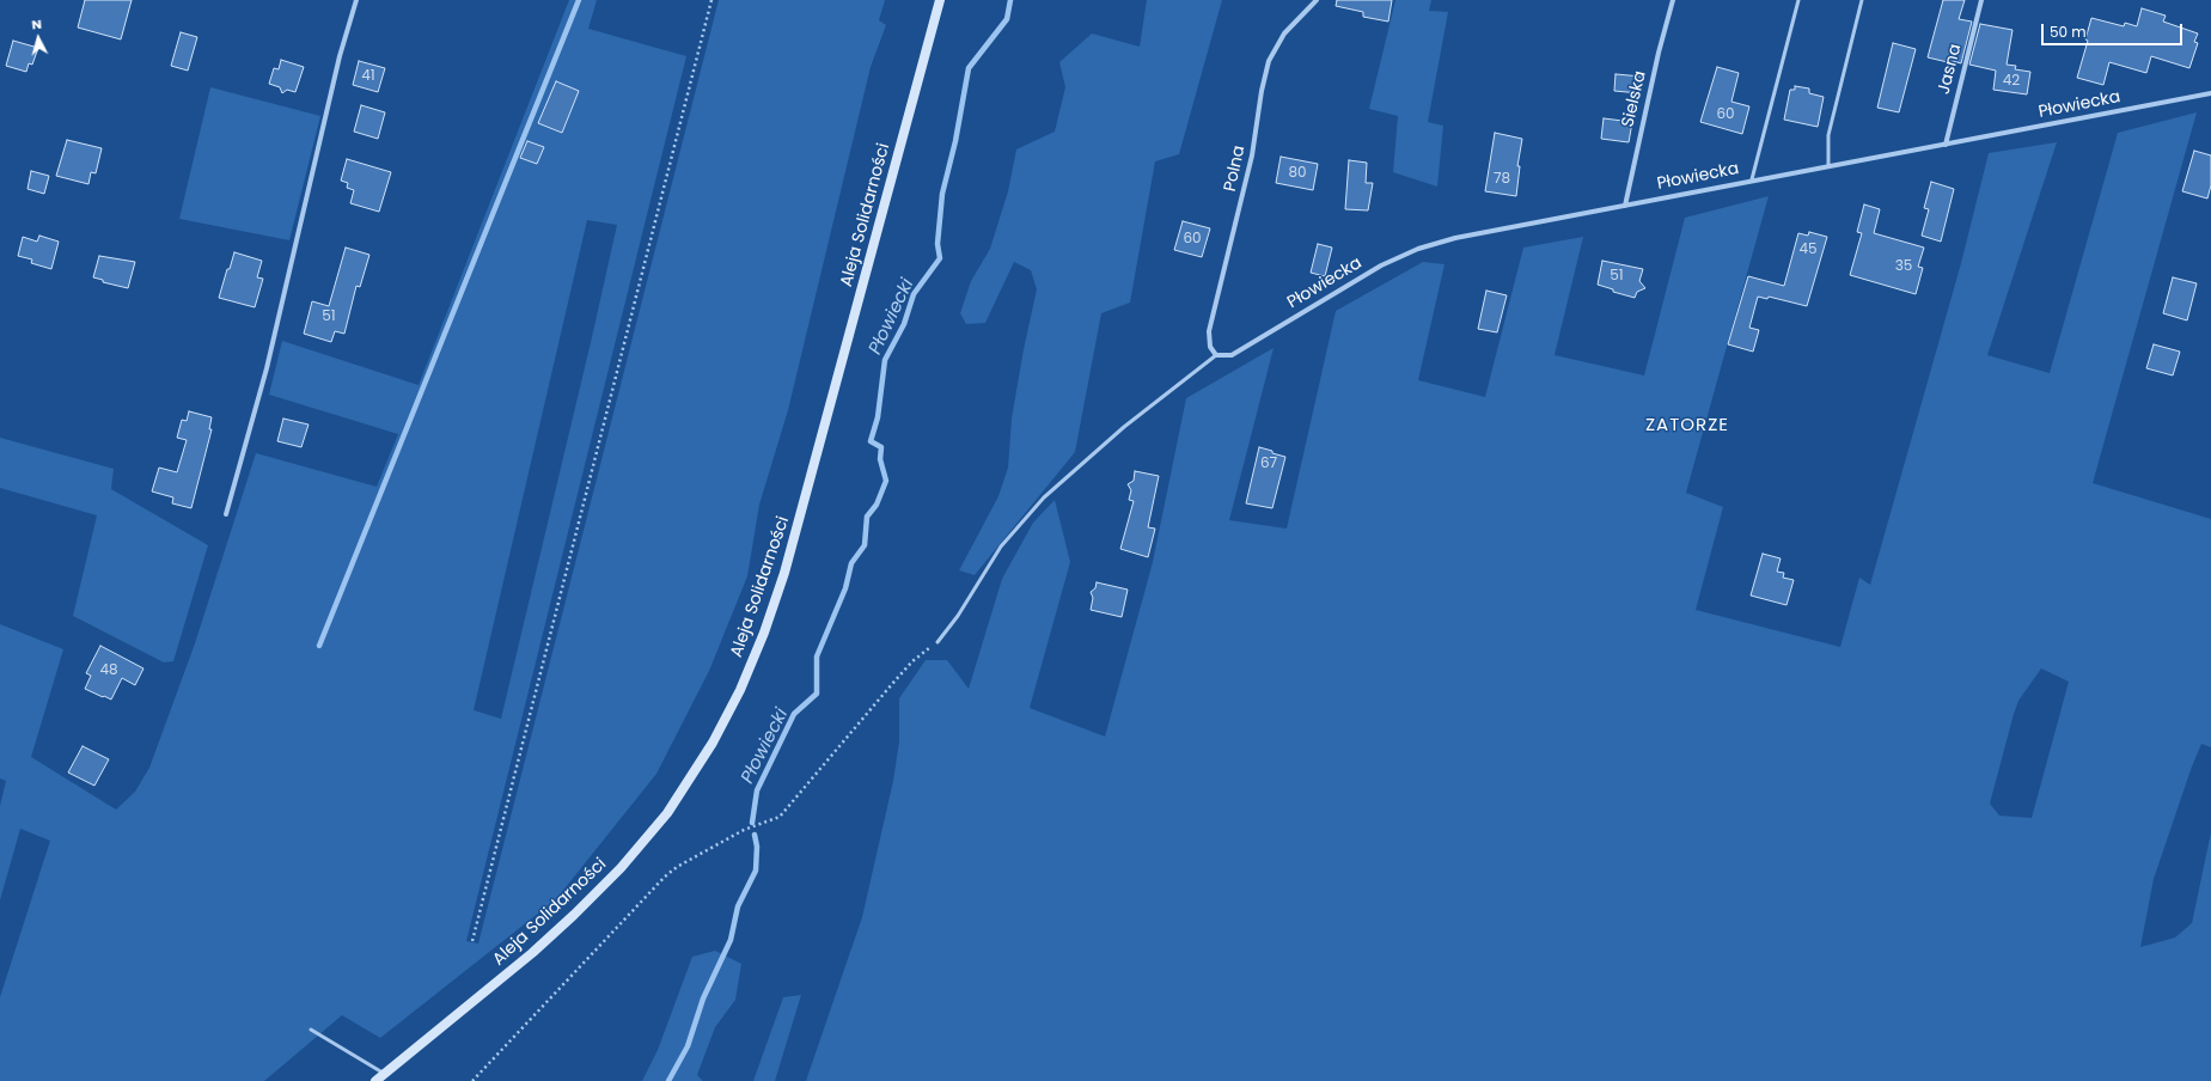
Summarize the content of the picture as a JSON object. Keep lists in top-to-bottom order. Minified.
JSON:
{"streets":{"main road":["Aleja Solidarności"],"street":["Jasna","Sielska","Płowiecka","Polna"]},"crossings":[["Jasna","Płowiecka"],["Sielska","Płowiecka"],["Płowiecka","Polna"]],"districts":["ZATORZE"],"water":["Płowiecki"],"house_numbers":["41","42","60","80","78","60","45","35","51","51","67","48"],"scale_bar":"50 m","north":"top"}
